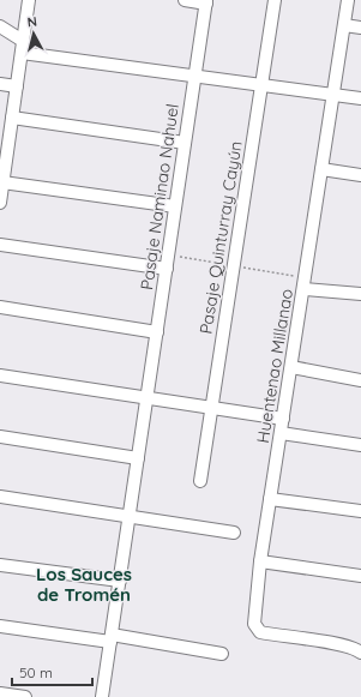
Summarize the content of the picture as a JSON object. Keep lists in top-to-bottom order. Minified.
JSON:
{"streets":{"street":["Pasaje Naminao Nahuel","Pasaje Quinturray Cayún","Huentenao Millanao"]},"districts":["Los Sauces de Tromén"],"scale_bar":"50 m","north":"top"}
